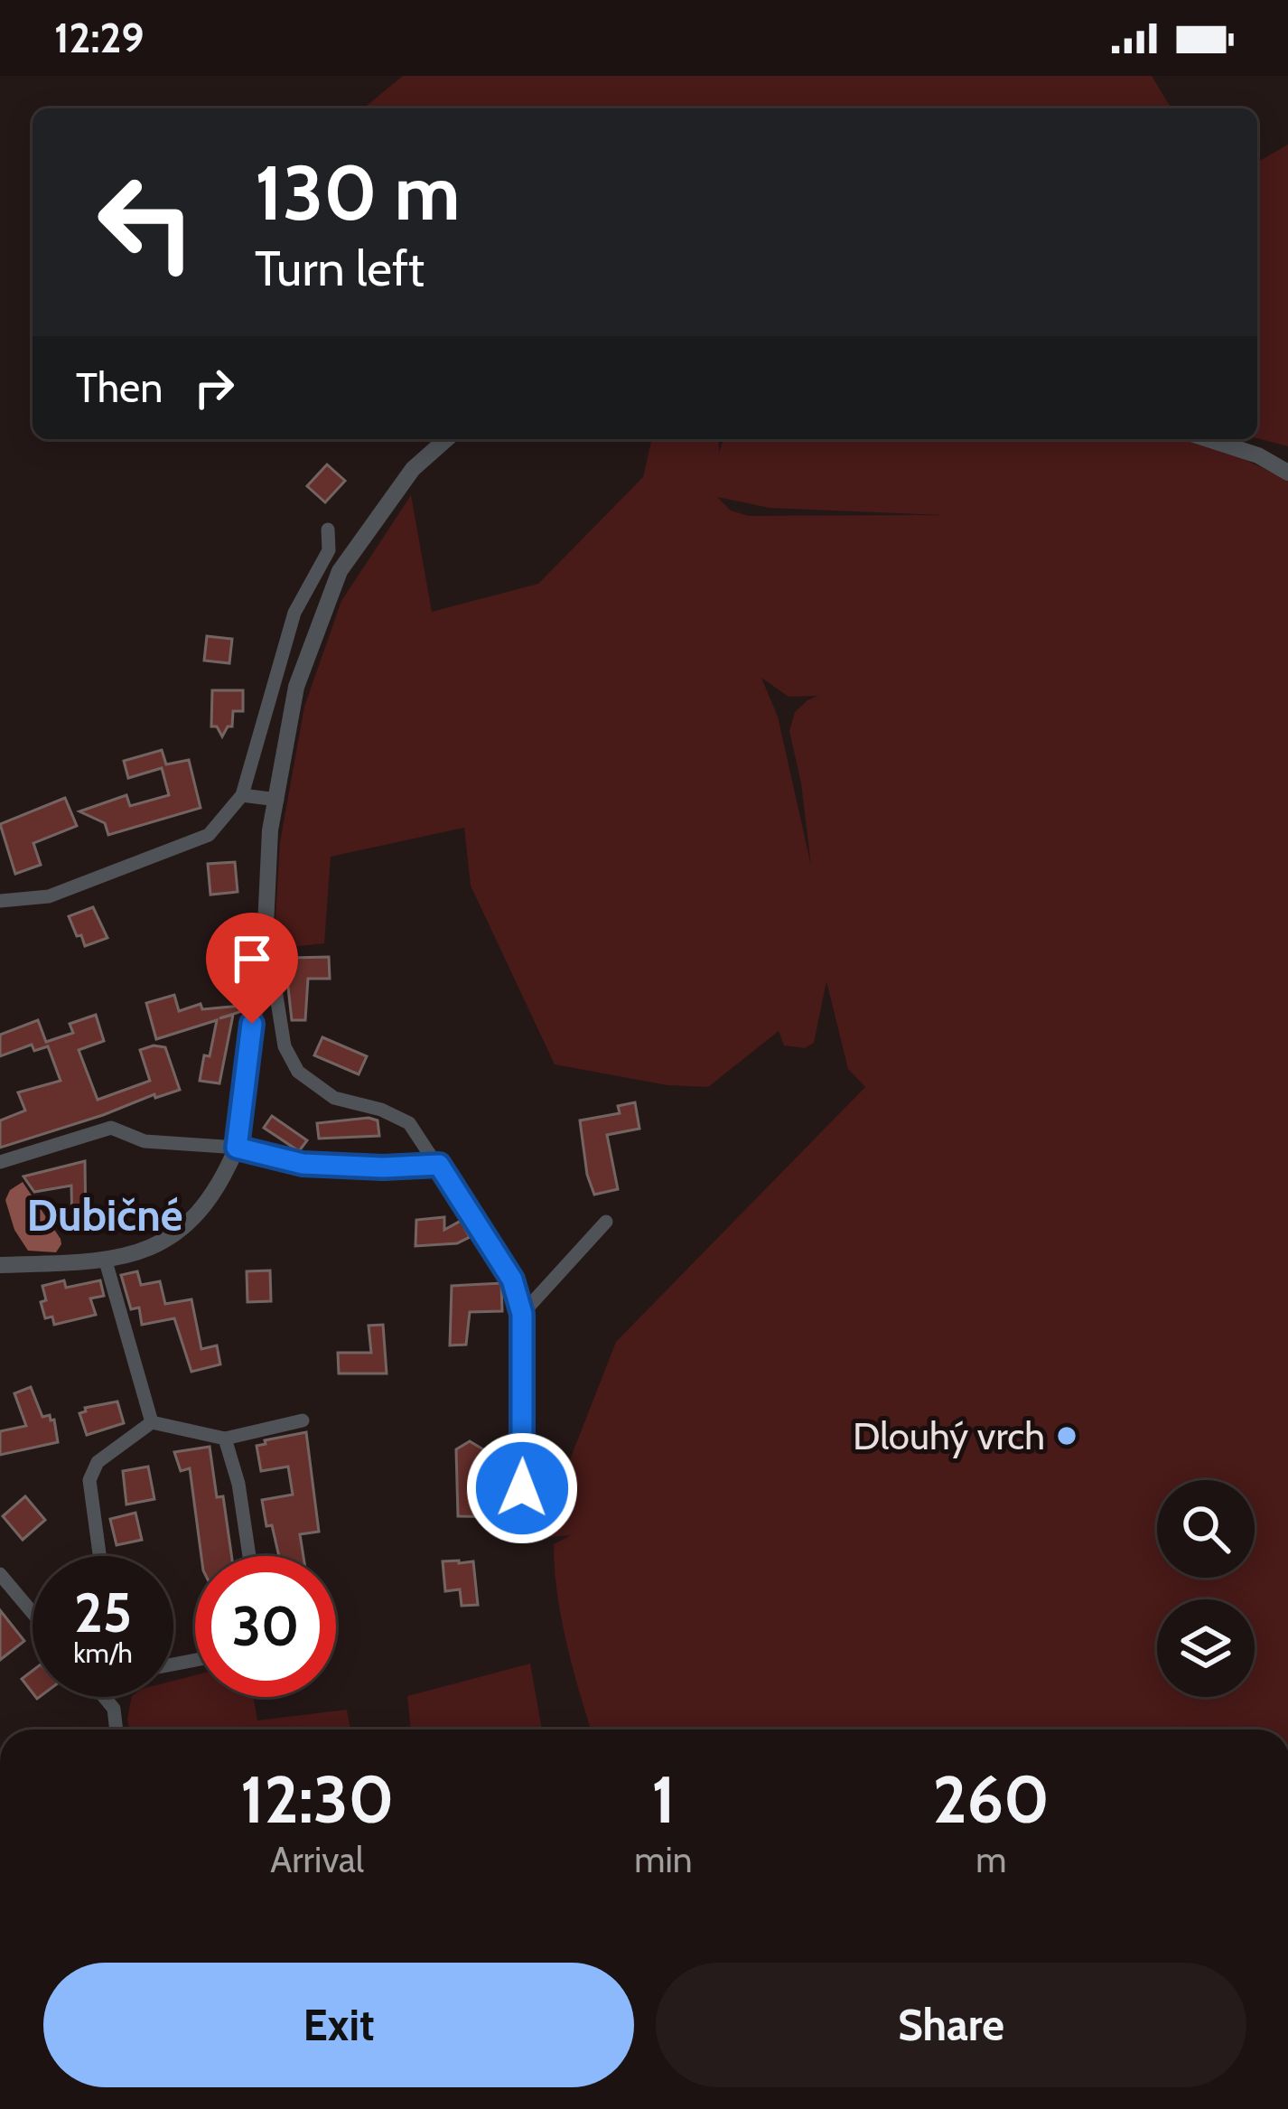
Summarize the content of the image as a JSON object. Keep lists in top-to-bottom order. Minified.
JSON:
{"districts":["Dubičné"],"places":["Dlouhý vrch"],"page":{"status":"12:29","turn":["130 m","Turn left"],"then":"Then","speed":"25 km/h","limit":"30","eta":["12:30","Arrival","1","min","260","m"],"buttons":["Exit","Share"]}}
